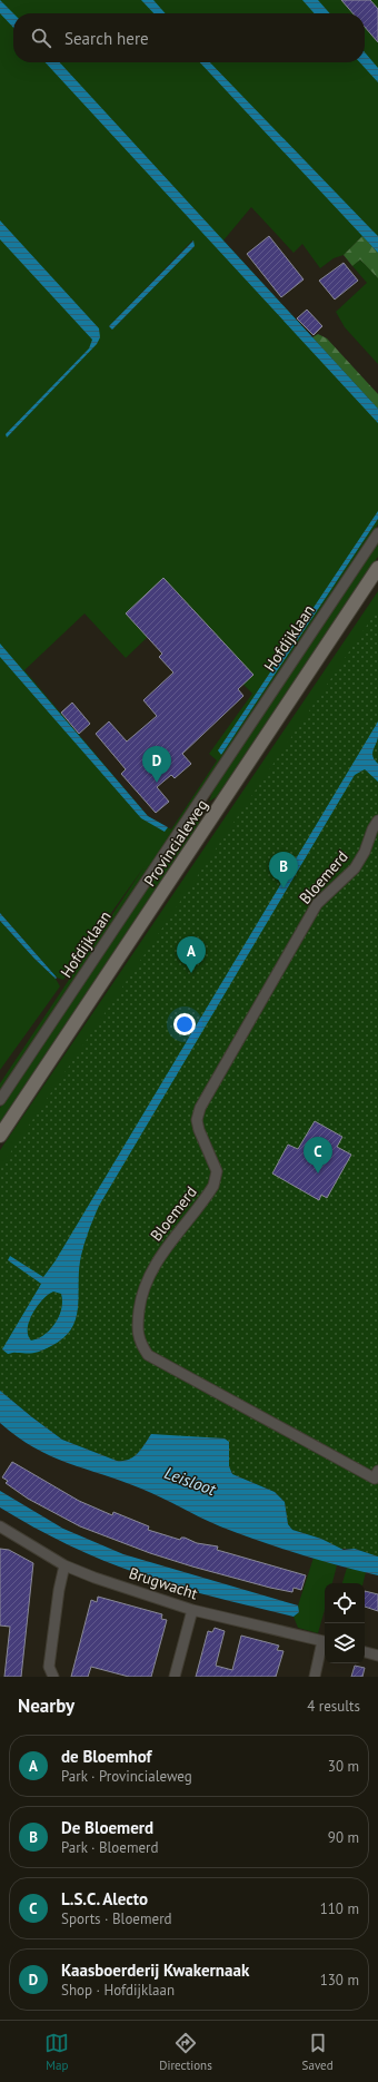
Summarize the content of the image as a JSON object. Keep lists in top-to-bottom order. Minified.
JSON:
{"streets":{"main road":["Provincialeweg"],"street":["Hofdijklaan","Bloemerd","Brugwacht"]},"water":["Leisloot"],"page":{"search":"Search here","pins":["D","B","A","C"],"heading":["Nearby","4 results"],"list":[{"mark":"A","name":"de Bloemhof","note":"Park · Provincialeweg","value":"30 m"},{"mark":"B","name":"De Bloemerd","note":"Park · Bloemerd","value":"90 m"},{"mark":"C","name":"L.S.C. Alecto","note":"Sports · Bloemerd","value":"110 m"},{"mark":"D","name":"Kaasboerderij Kwakernaak","note":"Shop · Hofdijklaan","value":"130 m"}],"nav":["Map","Directions","Saved"]}}
